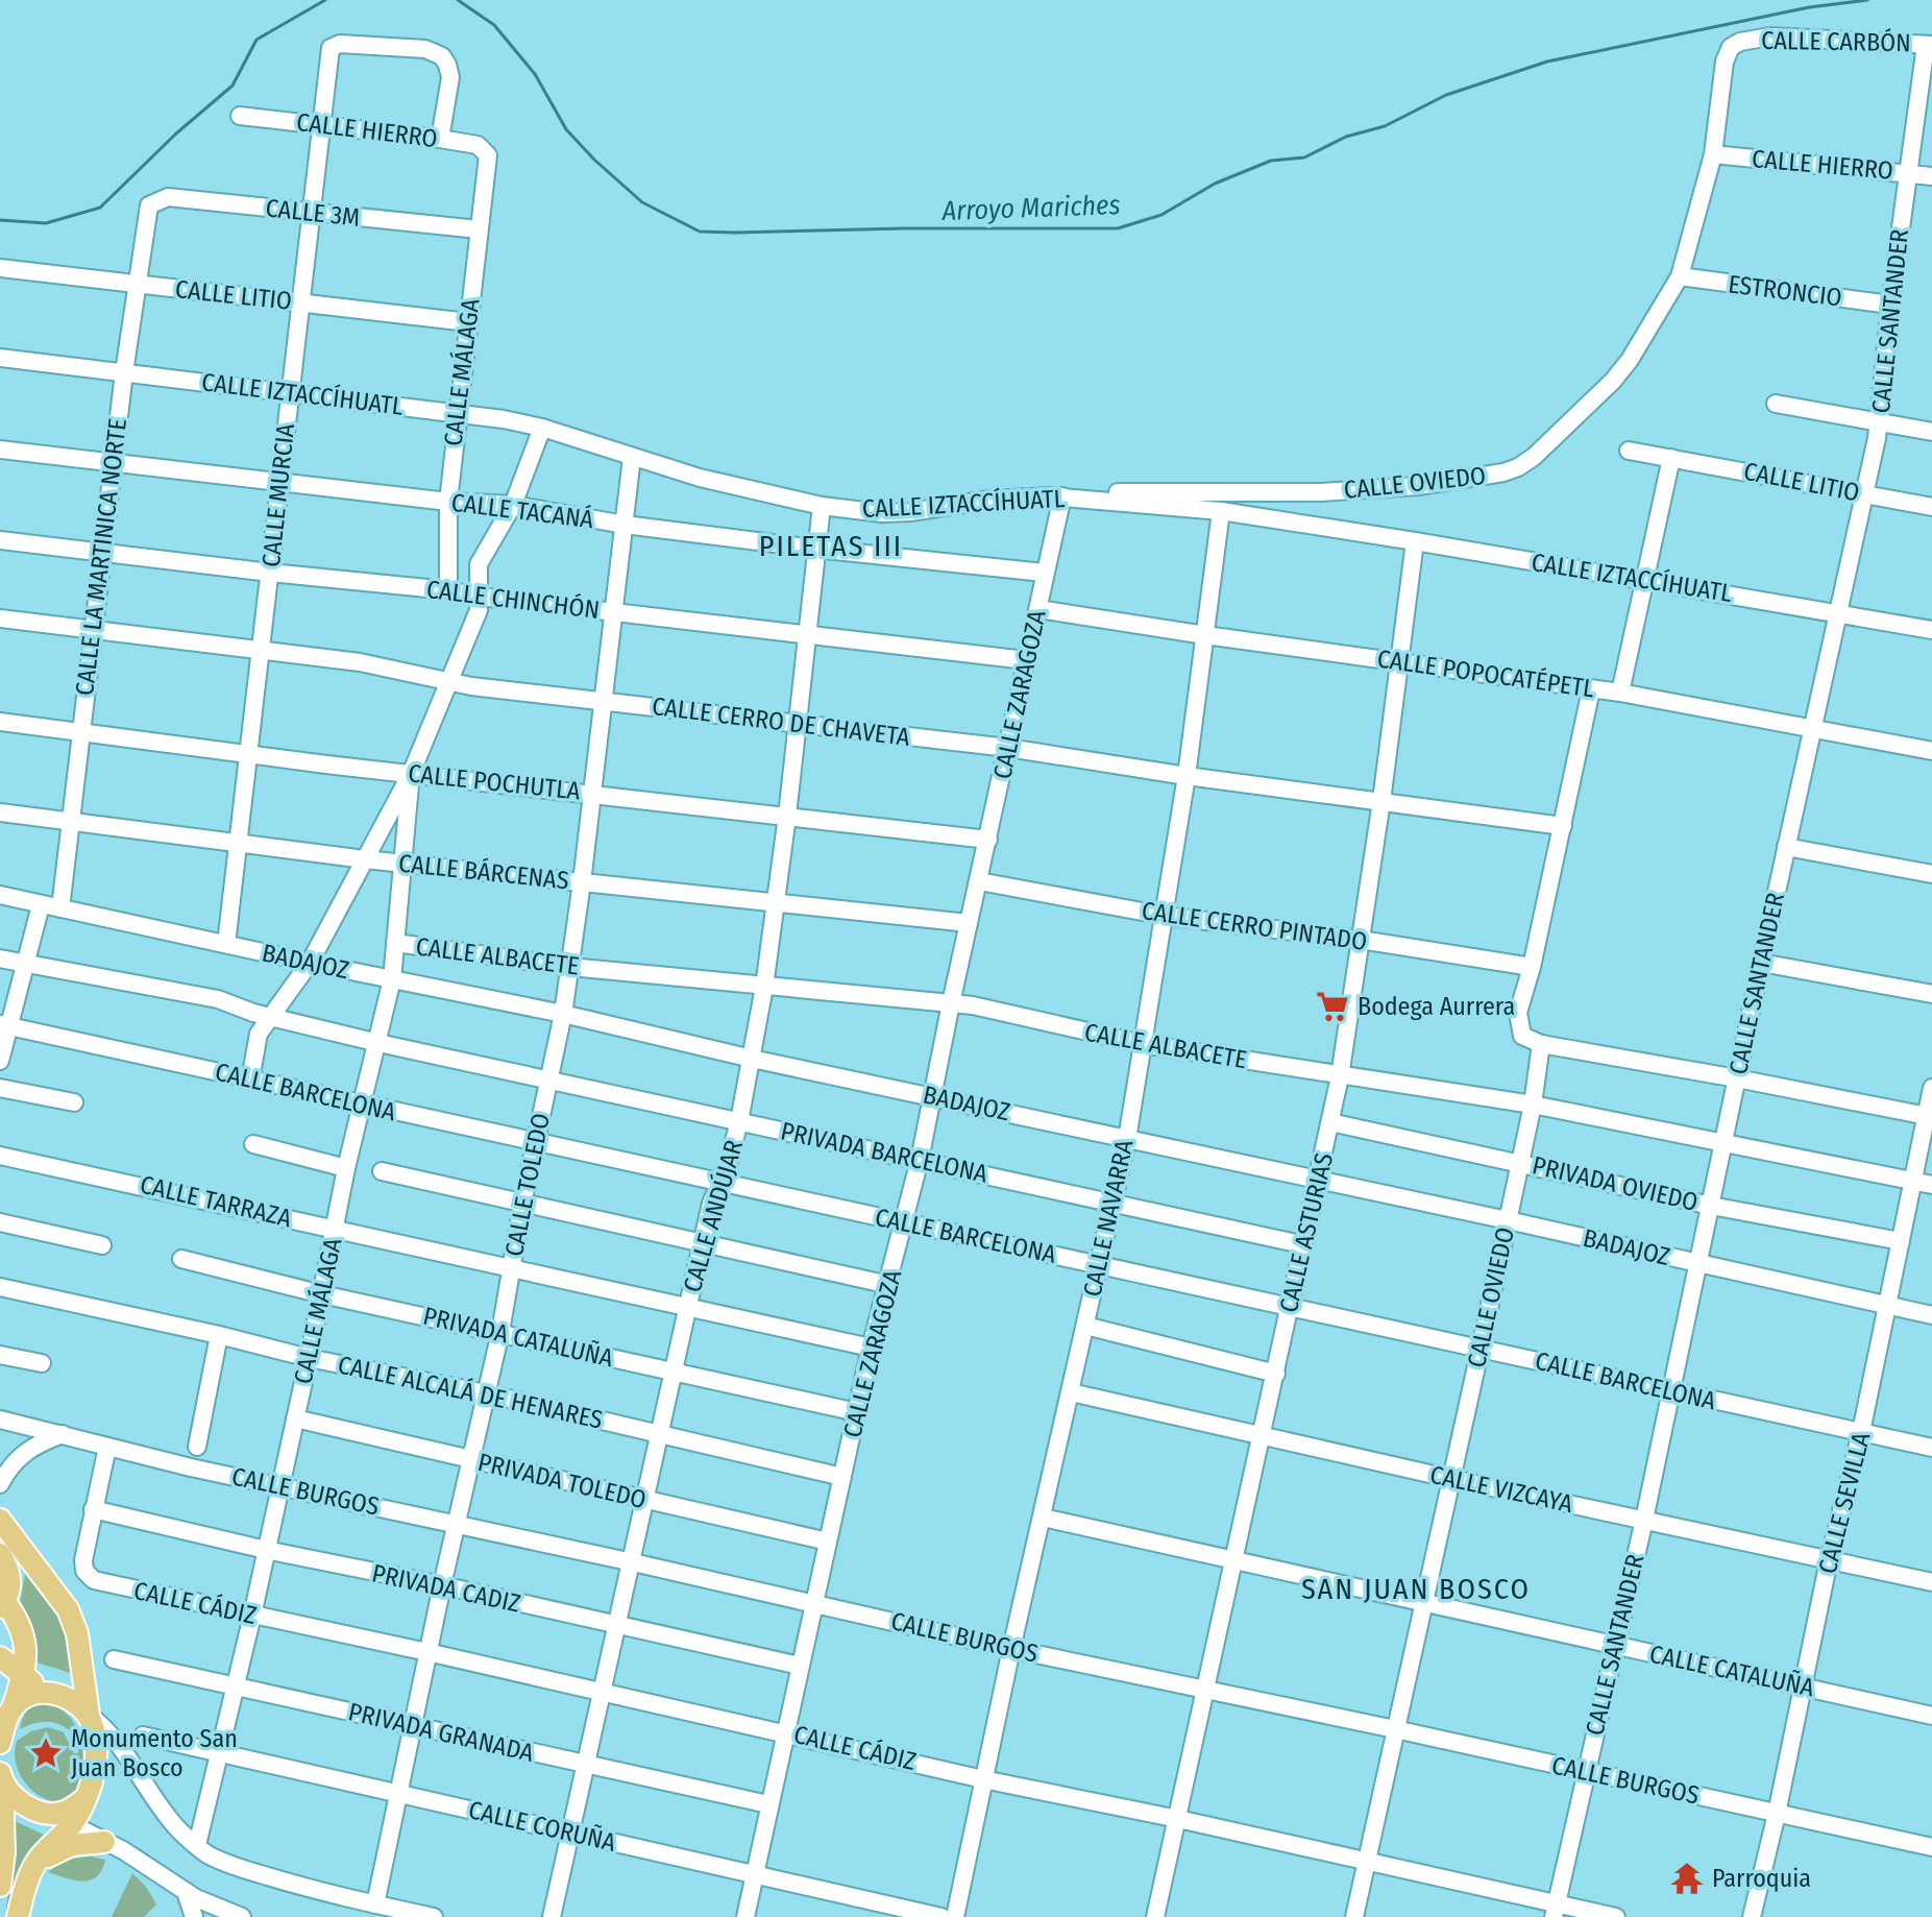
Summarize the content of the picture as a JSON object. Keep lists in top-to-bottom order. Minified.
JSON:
{"streets":{"street":["CALLE CARBÓN","CALLE HIERRO","CALLE 3M","ESTRONCIO","CALLE LITIO","CALLE SANTANDER","CALLE MÁLAGA","CALLE IZTACCÍHUATL","CALLE OVIEDO","CALLE MURCIA","CALLE TACANÁ","CALLE LA MARTINICA NORTE","CALLE CHINCHÓN","CALLE POPOCATÉPETL","CALLE ZARAGOZA","CALLE CERRO DE CHAVETA","CALLE POCHUTLA","CALLE BÁRCENAS","CALLE CERRO PINTADO","CALLE ALBACETE","BADAJOZ","CALLE BARCELONA","PRIVADA BARCELONA","PRIVADA OVIEDO","CALLE TOLEDO","CALLE TARRAZA","CALLE ANDÚJAR","CALLE NAVARRA","CALLE ASTURIAS","PRIVADA CATALUÑA","CALLE ALCALÁ DE HENARES","PRIVADA TOLEDO","CALLE VIZCAYA","CALLE BURGOS","CALLE SEVILLA","PRIVADA CADIZ","CALLE CÁDIZ","CALLE CATALUÑA","PRIVADA GRANADA","CALLE CORUÑA"]},"crossings":[["CALLE CARBÓN","CALLE SANTANDER"],["CALLE CARBÓN","CALLE OVIEDO"],["CALLE HIERRO","CALLE SANTANDER"],["CALLE HIERRO","CALLE MÁLAGA"],["CALLE HIERRO","CALLE OVIEDO"],["CALLE HIERRO","CALLE MURCIA"],["CALLE 3M","CALLE MÁLAGA"],["CALLE 3M","CALLE MURCIA"],["CALLE 3M","CALLE LA MARTINICA NORTE"],["ESTRONCIO","CALLE SANTANDER"],["ESTRONCIO","CALLE OVIEDO"],["CALLE LITIO","CALLE SANTANDER"],["CALLE LITIO","CALLE MÁLAGA"],["CALLE LITIO","CALLE MURCIA"],["CALLE LITIO","CALLE LA MARTINICA NORTE"],["CALLE SANTANDER","CALLE IZTACCÍHUATL"],["CALLE SANTANDER","CALLE POPOCATÉPETL"],["CALLE SANTANDER","CALLE ALBACETE"],["CALLE SANTANDER","BADAJOZ"],["CALLE SANTANDER","CALLE BARCELONA"],["CALLE SANTANDER","PRIVADA OVIEDO"],["CALLE SANTANDER","CALLE VIZCAYA"],["CALLE SANTANDER","CALLE BURGOS"],["CALLE SANTANDER","CALLE CÁDIZ"],["CALLE SANTANDER","CALLE CATALUÑA"],["CALLE MÁLAGA","CALLE IZTACCÍHUATL"],["CALLE MÁLAGA","CALLE TACANÁ"],["CALLE MÁLAGA","CALLE CHINCHÓN"],["CALLE MÁLAGA","CALLE POCHUTLA"],["CALLE MÁLAGA","CALLE BÁRCENAS"],["CALLE MÁLAGA","CALLE ALBACETE"],["CALLE MÁLAGA","BADAJOZ"],["CALLE MÁLAGA","CALLE BARCELONA"],["CALLE MÁLAGA","PRIVADA BARCELONA"],["CALLE MÁLAGA","CALLE TARRAZA"],["CALLE MÁLAGA","PRIVADA CATALUÑA"],["CALLE MÁLAGA","CALLE ALCALÁ DE HENARES"],["CALLE MÁLAGA","PRIVADA TOLEDO"],["CALLE MÁLAGA","CALLE BURGOS"],["CALLE MÁLAGA","PRIVADA CADIZ"],["CALLE MÁLAGA","CALLE CÁDIZ"],["CALLE MÁLAGA","PRIVADA GRANADA"],["CALLE MÁLAGA","CALLE CORUÑA"],["CALLE IZTACCÍHUATL","CALLE OVIEDO"],["CALLE IZTACCÍHUATL","CALLE MURCIA"],["CALLE IZTACCÍHUATL","CALLE LA MARTINICA NORTE"],["CALLE IZTACCÍHUATL","CALLE ZARAGOZA"],["CALLE IZTACCÍHUATL","CALLE TOLEDO"],["CALLE IZTACCÍHUATL","CALLE ANDÚJAR"],["CALLE IZTACCÍHUATL","CALLE NAVARRA"],["CALLE IZTACCÍHUATL","CALLE ASTURIAS"],["CALLE OVIEDO","CALLE ZARAGOZA"],["CALLE OVIEDO","CALLE ALBACETE"],["CALLE OVIEDO","BADAJOZ"],["CALLE OVIEDO","CALLE BARCELONA"],["CALLE OVIEDO","PRIVADA OVIEDO"],["CALLE OVIEDO","CALLE VIZCAYA"],["CALLE OVIEDO","CALLE BURGOS"],["CALLE OVIEDO","CALLE CÁDIZ"],["CALLE OVIEDO","CALLE CATALUÑA"],["CALLE MURCIA","CALLE TACANÁ"],["CALLE MURCIA","CALLE CHINCHÓN"],["CALLE MURCIA","CALLE CERRO DE CHAVETA"],["CALLE MURCIA","CALLE POCHUTLA"],["CALLE MURCIA","CALLE BÁRCENAS"],["CALLE MURCIA","BADAJOZ"],["CALLE TACANÁ","CALLE LA MARTINICA NORTE"],["CALLE TACANÁ","CALLE ZARAGOZA"],["CALLE TACANÁ","CALLE TOLEDO"],["CALLE TACANÁ","CALLE ANDÚJAR"],["CALLE LA MARTINICA NORTE","CALLE CHINCHÓN"],["CALLE LA MARTINICA NORTE","CALLE CERRO DE CHAVETA"],["CALLE LA MARTINICA NORTE","CALLE POCHUTLA"],["CALLE LA MARTINICA NORTE","CALLE BÁRCENAS"],["CALLE LA MARTINICA NORTE","BADAJOZ"],["CALLE CHINCHÓN","CALLE ZARAGOZA"],["CALLE CHINCHÓN","CALLE TOLEDO"],["CALLE CHINCHÓN","CALLE ANDÚJAR"],["CALLE POPOCATÉPETL","CALLE ZARAGOZA"],["CALLE POPOCATÉPETL","CALLE NAVARRA"],["CALLE POPOCATÉPETL","CALLE ASTURIAS"],["CALLE ZARAGOZA","CALLE CERRO DE CHAVETA"],["CALLE ZARAGOZA","CALLE POCHUTLA"],["CALLE ZARAGOZA","CALLE BÁRCENAS"],["CALLE ZARAGOZA","CALLE CERRO PINTADO"],["CALLE ZARAGOZA","CALLE ALBACETE"],["CALLE ZARAGOZA","BADAJOZ"],["CALLE ZARAGOZA","CALLE BARCELONA"],["CALLE ZARAGOZA","PRIVADA BARCELONA"],["CALLE ZARAGOZA","CALLE TARRAZA"],["CALLE ZARAGOZA","PRIVADA CATALUÑA"],["CALLE ZARAGOZA","CALLE ALCALÁ DE HENARES"],["CALLE ZARAGOZA","PRIVADA TOLEDO"],["CALLE ZARAGOZA","CALLE BURGOS"],["CALLE ZARAGOZA","PRIVADA CADIZ"],["CALLE ZARAGOZA","CALLE CÁDIZ"],["CALLE ZARAGOZA","PRIVADA GRANADA"],["CALLE ZARAGOZA","CALLE CORUÑA"],["CALLE CERRO DE CHAVETA","CALLE TOLEDO"],["CALLE CERRO DE CHAVETA","CALLE ANDÚJAR"],["CALLE CERRO DE CHAVETA","CALLE NAVARRA"],["CALLE CERRO DE CHAVETA","CALLE ASTURIAS"],["CALLE POCHUTLA","CALLE TOLEDO"],["CALLE POCHUTLA","CALLE ANDÚJAR"],["CALLE BÁRCENAS","CALLE TOLEDO"],["CALLE BÁRCENAS","CALLE ANDÚJAR"],["CALLE CERRO PINTADO","CALLE NAVARRA"],["CALLE CERRO PINTADO","CALLE ASTURIAS"],["CALLE ALBACETE","CALLE TOLEDO"],["CALLE ALBACETE","CALLE ANDÚJAR"],["CALLE ALBACETE","CALLE NAVARRA"],["CALLE ALBACETE","CALLE ASTURIAS"],["CALLE ALBACETE","CALLE SEVILLA"],["BADAJOZ","CALLE TOLEDO"],["BADAJOZ","CALLE ANDÚJAR"],["BADAJOZ","CALLE NAVARRA"],["BADAJOZ","CALLE ASTURIAS"],["BADAJOZ","CALLE SEVILLA"],["CALLE BARCELONA","CALLE TOLEDO"],["CALLE BARCELONA","CALLE ANDÚJAR"],["CALLE BARCELONA","CALLE NAVARRA"],["CALLE BARCELONA","CALLE ASTURIAS"],["CALLE BARCELONA","CALLE SEVILLA"],["PRIVADA BARCELONA","CALLE TOLEDO"],["PRIVADA BARCELONA","CALLE ANDÚJAR"],["PRIVADA BARCELONA","CALLE NAVARRA"],["PRIVADA BARCELONA","CALLE ASTURIAS"],["PRIVADA OVIEDO","CALLE ASTURIAS"],["PRIVADA OVIEDO","CALLE SEVILLA"],["CALLE TOLEDO","CALLE TARRAZA"],["CALLE TOLEDO","PRIVADA CATALUÑA"],["CALLE TOLEDO","CALLE ALCALÁ DE HENARES"],["CALLE TOLEDO","PRIVADA TOLEDO"],["CALLE TOLEDO","CALLE BURGOS"],["CALLE TOLEDO","PRIVADA CADIZ"],["CALLE TOLEDO","CALLE CÁDIZ"],["CALLE TOLEDO","PRIVADA GRANADA"],["CALLE TOLEDO","CALLE CORUÑA"],["CALLE TARRAZA","CALLE ANDÚJAR"],["CALLE ANDÚJAR","PRIVADA CATALUÑA"],["CALLE ANDÚJAR","CALLE ALCALÁ DE HENARES"],["CALLE ANDÚJAR","PRIVADA TOLEDO"],["CALLE ANDÚJAR","CALLE BURGOS"],["CALLE ANDÚJAR","PRIVADA CADIZ"],["CALLE ANDÚJAR","CALLE CÁDIZ"],["CALLE ANDÚJAR","PRIVADA GRANADA"],["CALLE ANDÚJAR","CALLE CORUÑA"],["CALLE NAVARRA","CALLE VIZCAYA"],["CALLE NAVARRA","CALLE BURGOS"],["CALLE NAVARRA","CALLE CÁDIZ"],["CALLE NAVARRA","CALLE CATALUÑA"],["CALLE ASTURIAS","CALLE VIZCAYA"],["CALLE ASTURIAS","CALLE BURGOS"],["CALLE ASTURIAS","CALLE CÁDIZ"],["CALLE ASTURIAS","CALLE CATALUÑA"],["CALLE VIZCAYA","CALLE SEVILLA"],["CALLE BURGOS","CALLE SEVILLA"],["CALLE SEVILLA","CALLE CATALUÑA"],["PRIVADA CADIZ","CALLE CÁDIZ"]],"districts":["PILETAS III","SAN JUAN BOSCO"],"water":["Arroyo Mariches"],"places":{"supermarket":["Bodega Aurrera"],"place":["Monumento San Juan Bosco"],"temple":["Parroquia"]}}
